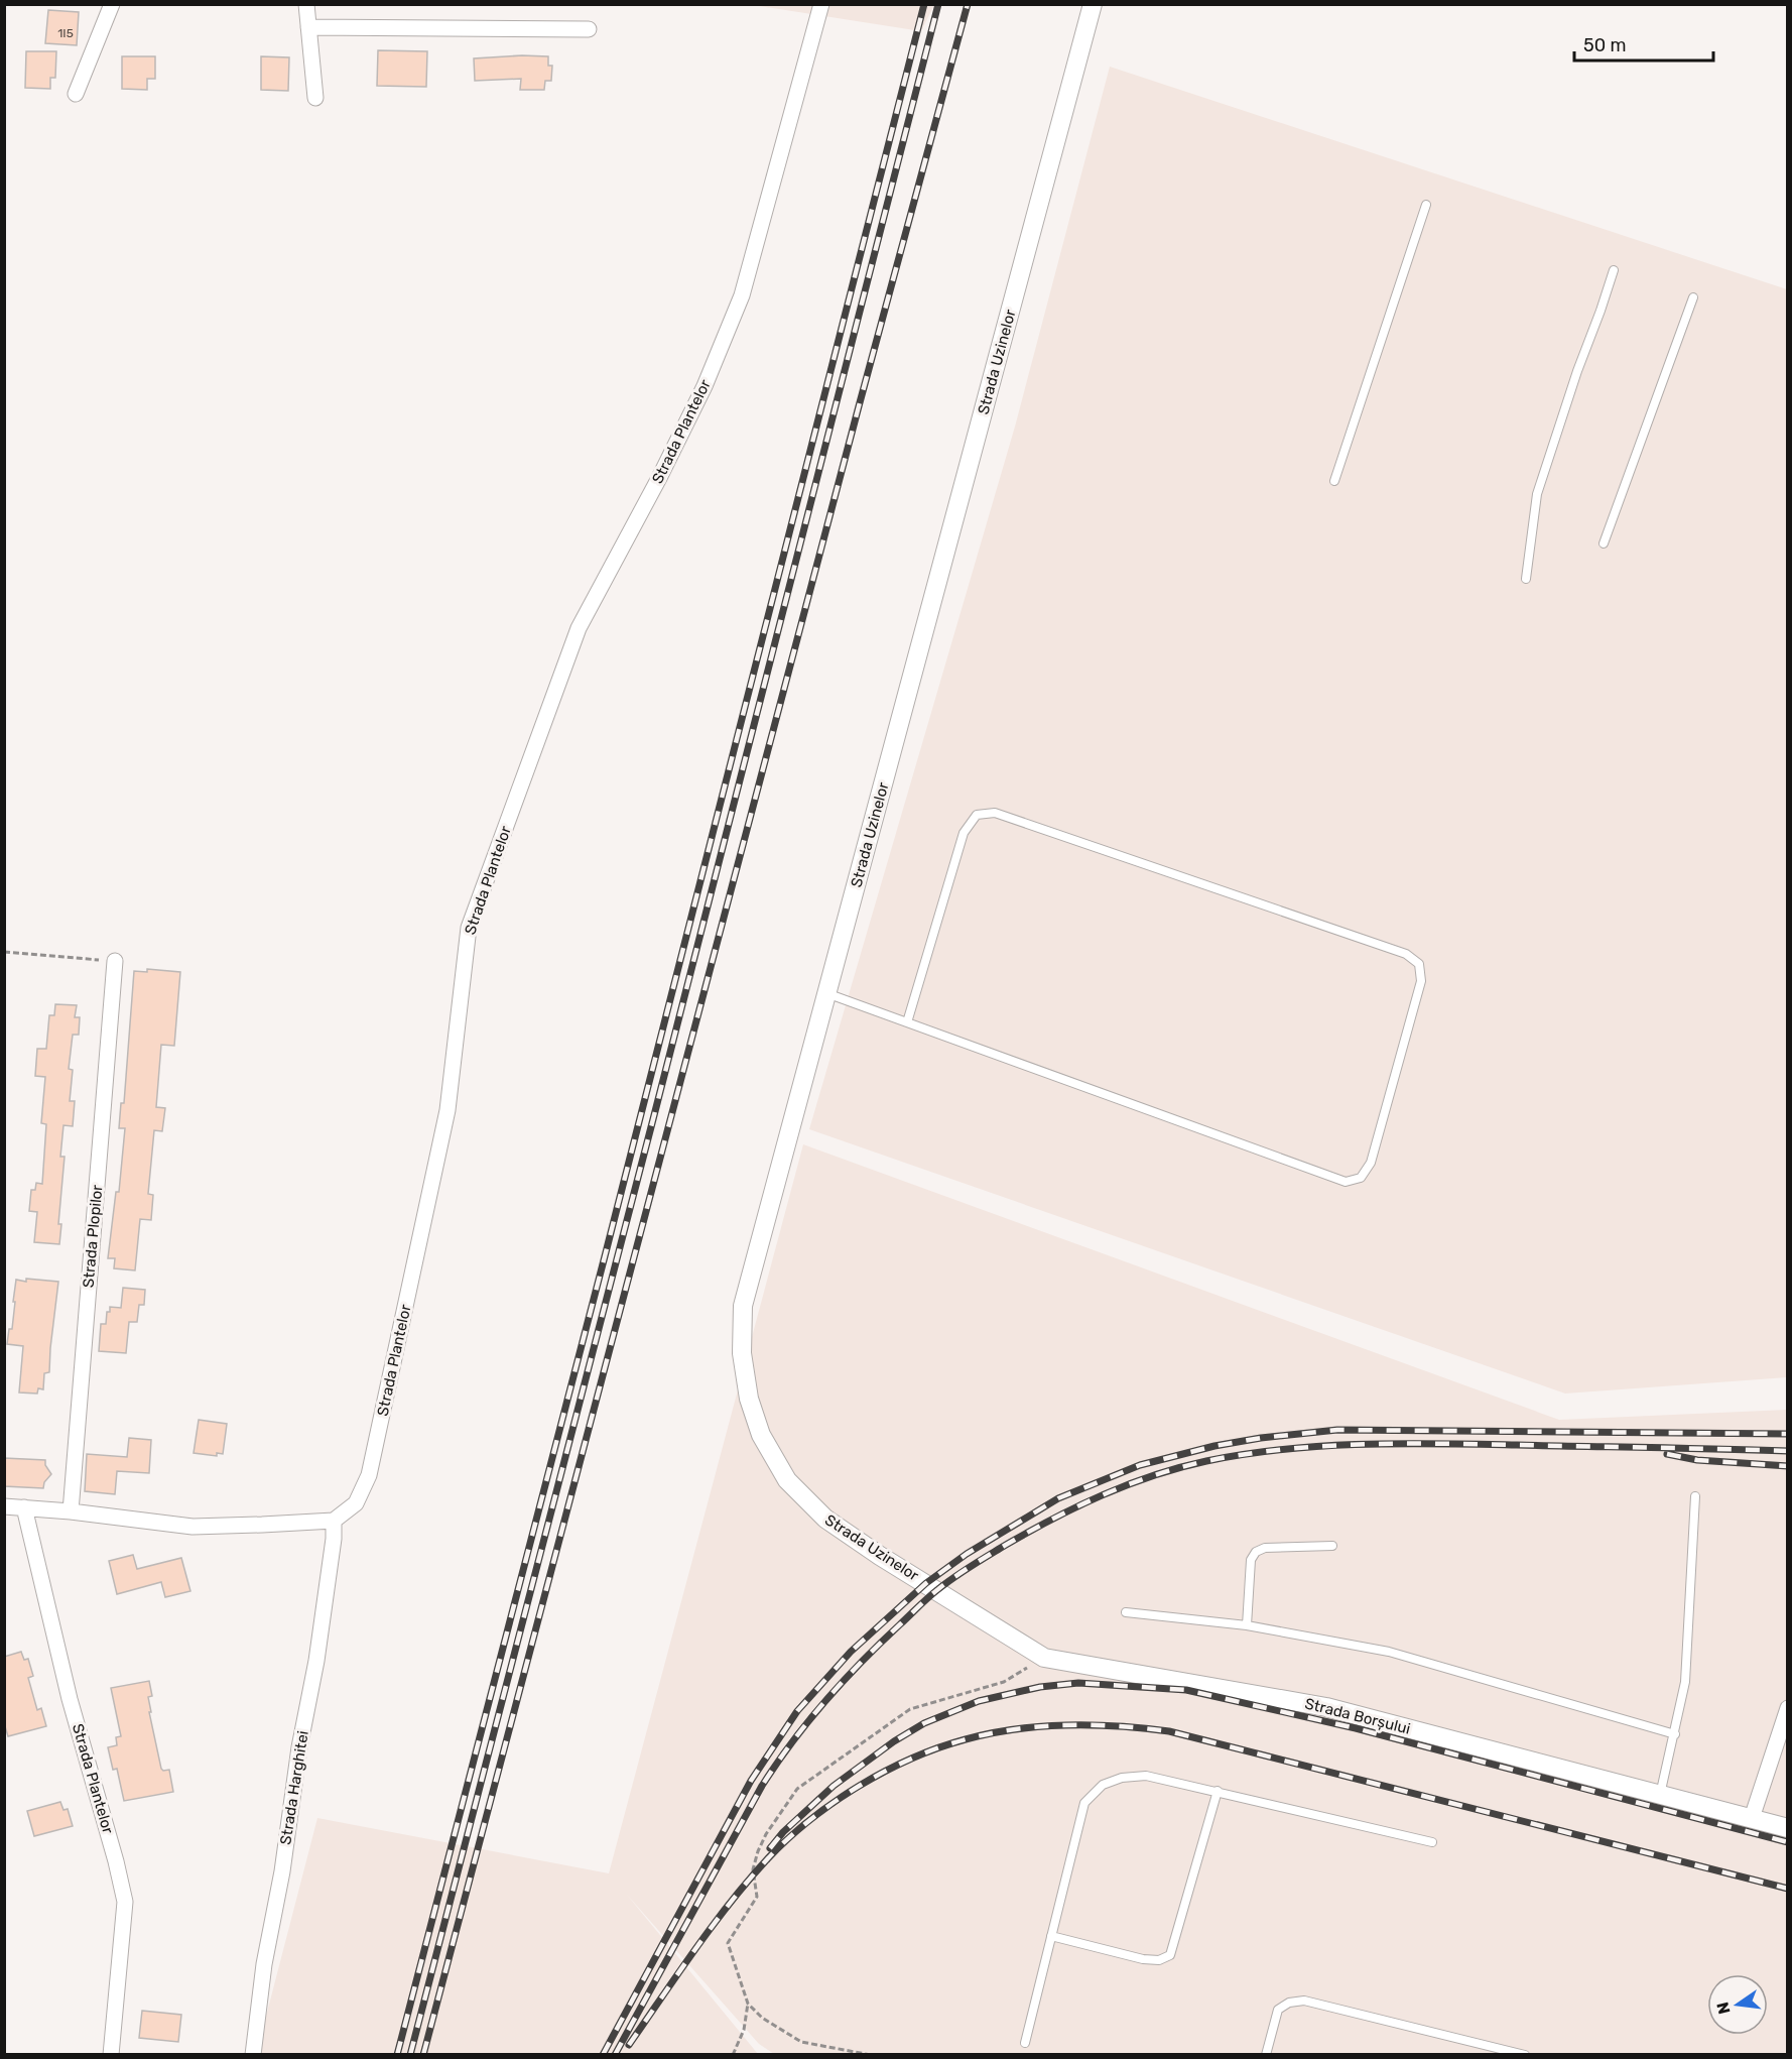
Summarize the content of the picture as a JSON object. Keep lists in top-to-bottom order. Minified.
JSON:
{"streets":{"street":["Strada Uzinelor","Strada Plantelor","Strada Plopilor","Strada Borșului","Strada Harghitei"]},"crossings":[["Strada Uzinelor","Strada Borșului"],["Strada Plantelor","Strada Harghitei"]],"house_numbers":["1I5"],"scale_bar":"50 m","north":"left"}
